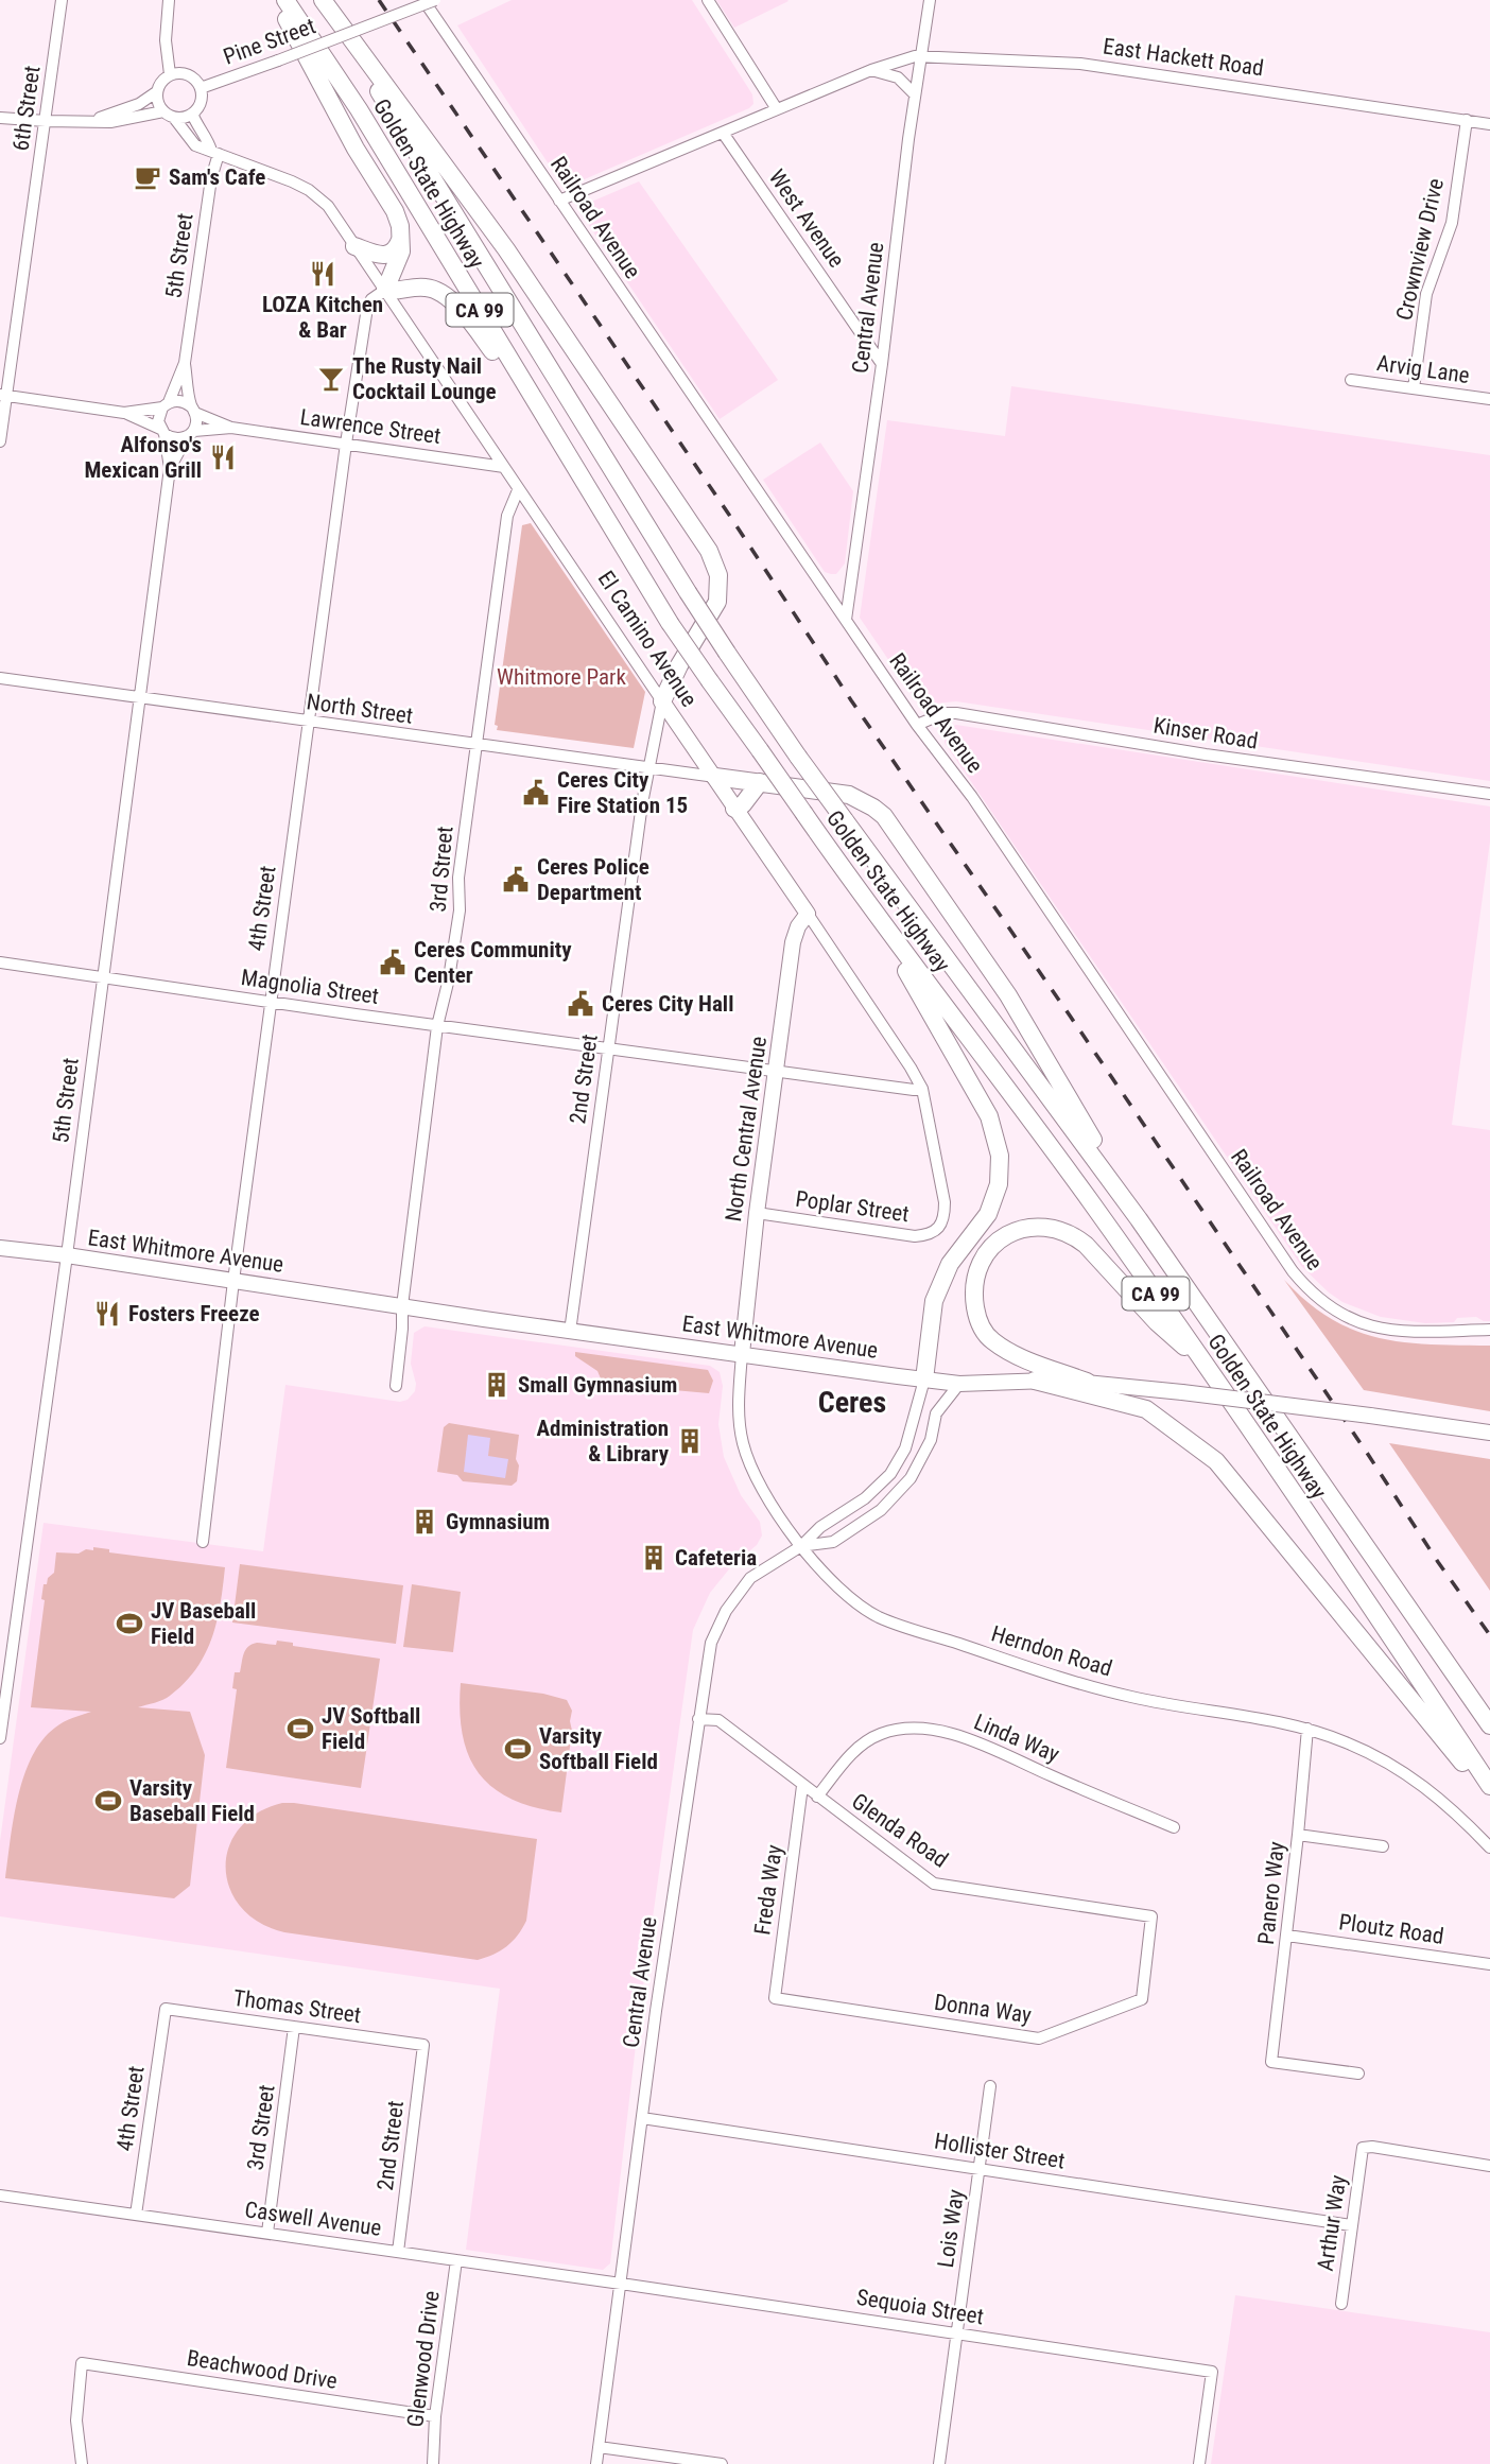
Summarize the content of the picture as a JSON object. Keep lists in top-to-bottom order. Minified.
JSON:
{"streets":{"highway":["Golden State Highway","CA 99"],"main road":["El Camino Avenue","North Central Avenue","East Whitmore Avenue"],"street":["Pine Street","East Hackett Road","6th Street","Railroad Avenue","West Avenue","Crownview Drive","5th Street","Central Avenue","Arvig Lane","Lawrence Street","North Street","Kinser Road","3rd Street","4th Street","Magnolia Street","2nd Street","Poplar Street","Herndon Road","Linda Way","Glenda Road","Freda Way","Panero Way","Ploutz Road","Thomas Street","Donna Way","Hollister Street","Caswell Avenue","Arthur Way","Lois Way","Sequoia Street","Glenwood Drive","Beachwood Drive"]},"crossings":[["Pine Street","El Camino Avenue"],["East Hackett Road","Railroad Avenue"],["East Hackett Road","West Avenue"],["East Hackett Road","Crownview Drive"],["East Hackett Road","Central Avenue"],["Railroad Avenue","Central Avenue"],["Railroad Avenue","Kinser Road"],["West Avenue","Central Avenue"],["Crownview Drive","Arvig Lane"],["5th Street","Lawrence Street"],["5th Street","El Camino Avenue"],["5th Street","North Street"],["5th Street","Magnolia Street"],["5th Street","East Whitmore Avenue"],["Central Avenue","Herndon Road"],["Central Avenue","Glenda Road"],["Central Avenue","Hollister Street"],["Central Avenue","Caswell Avenue"],["Central Avenue","Sequoia Street"],["Lawrence Street","El Camino Avenue"],["Lawrence Street","4th Street"],["El Camino Avenue","North Street"],["El Camino Avenue","3rd Street"],["El Camino Avenue","4th Street"],["El Camino Avenue","Magnolia Street"],["El Camino Avenue","2nd Street"],["El Camino Avenue","North Central Avenue"],["El Camino Avenue","Poplar Street"],["North Street","3rd Street"],["North Street","4th Street"],["North Street","2nd Street"],["3rd Street","Magnolia Street"],["3rd Street","East Whitmore Avenue"],["3rd Street","Thomas Street"],["3rd Street","Caswell Avenue"],["4th Street","Magnolia Street"],["4th Street","East Whitmore Avenue"],["4th Street","Thomas Street"],["4th Street","Caswell Avenue"],["Magnolia Street","2nd Street"],["Magnolia Street","North Central Avenue"],["2nd Street","East Whitmore Avenue"],["2nd Street","Thomas Street"],["2nd Street","Caswell Avenue"],["North Central Avenue","Poplar Street"],["North Central Avenue","East Whitmore Avenue"],["North Central Avenue","Herndon Road"],["East Whitmore Avenue","Herndon Road"],["Herndon Road","Panero Way"],["Linda Way","Glenda Road"],["Glenda Road","Freda Way"],["Glenda Road","Donna Way"],["Freda Way","Donna Way"],["Panero Way","Ploutz Road"],["Hollister Street","Arthur Way"],["Hollister Street","Lois Way"],["Caswell Avenue","Sequoia Street"],["Caswell Avenue","Glenwood Drive"],["Lois Way","Sequoia Street"],["Glenwood Drive","Beachwood Drive"]],"districts":["Ceres"],"parks":["Whitmore Park"],"places":{"cafe":["Sam's Cafe"],"restaurant":["LOZA Kitchen & Bar","Alfonso's Mexican Grill","Fosters Freeze"],"bar":["The Rusty Nail Cocktail Lounge"],"public building":["Ceres City Fire Station 15","Ceres Police Department","Ceres Community Center","Ceres City Hall"],"building":["Small Gymnasium","Administration & Library","Gymnasium","Cafeteria"],"sports":["JV Baseball Field","JV Softball Field","Varsity Softball Field","Varsity Baseball Field"]}}
